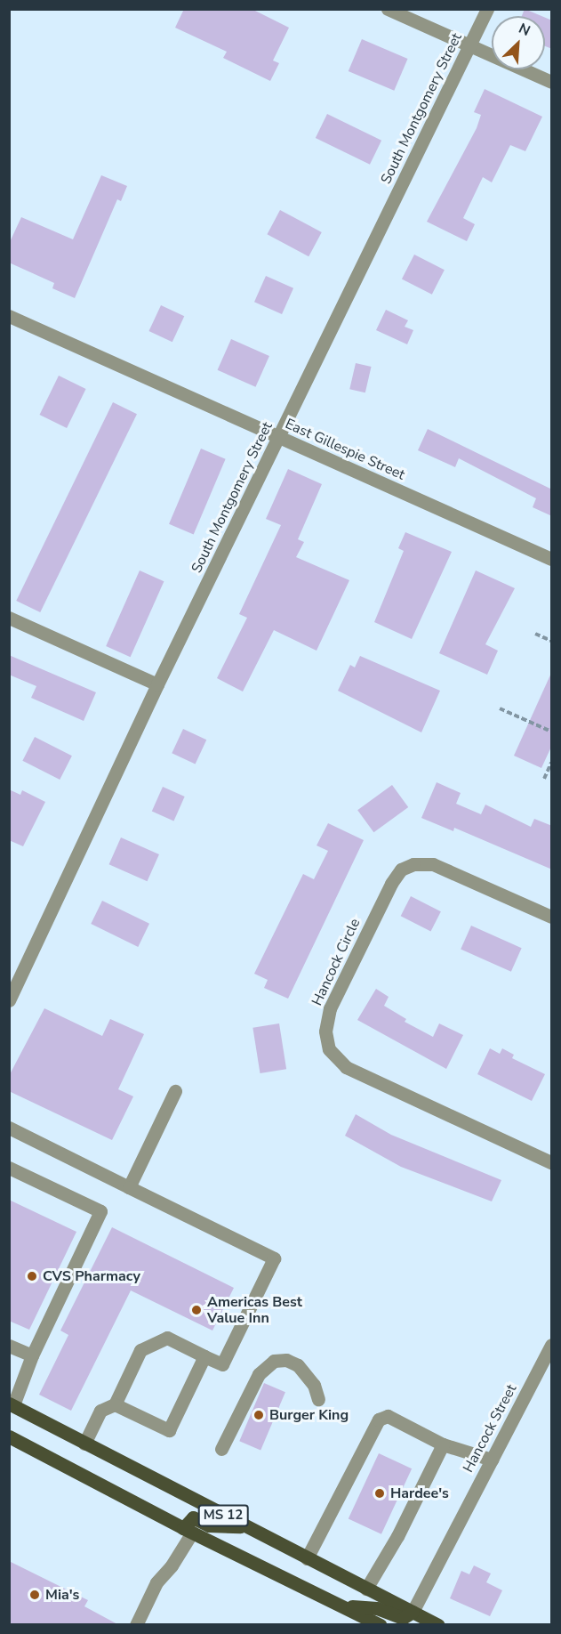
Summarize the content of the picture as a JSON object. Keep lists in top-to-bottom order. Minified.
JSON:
{"streets":{"main road":["MS 12"],"street":["South Montgomery Street","East Gillespie Street","Hancock Circle","Hancock Street"]},"crossings":[["South Montgomery Street","East Gillespie Street"],["Hancock Street","MS 12"]],"places":["CVS Pharmacy","Americas Best Value Inn","Burger King","Hardee's","Mia's"],"north":"top right"}
